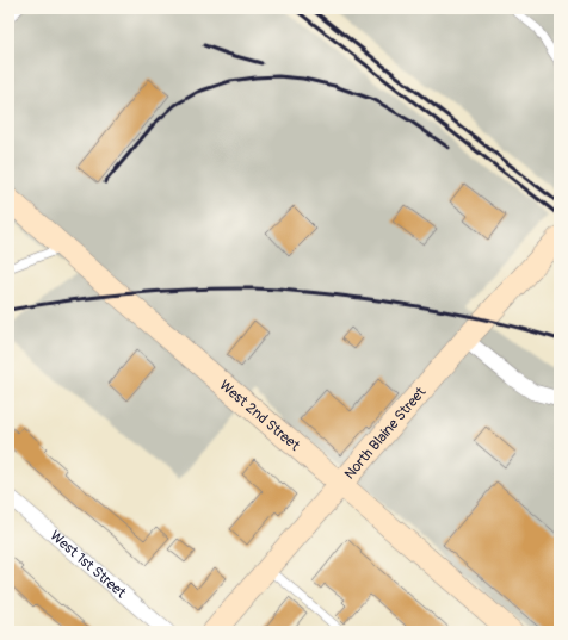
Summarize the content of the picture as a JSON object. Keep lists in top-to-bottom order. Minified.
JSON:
{"streets":{"street":["West 2nd Street","North Blaine Street","West 1st Street"]},"crossings":[["West 2nd Street","North Blaine Street"]]}
